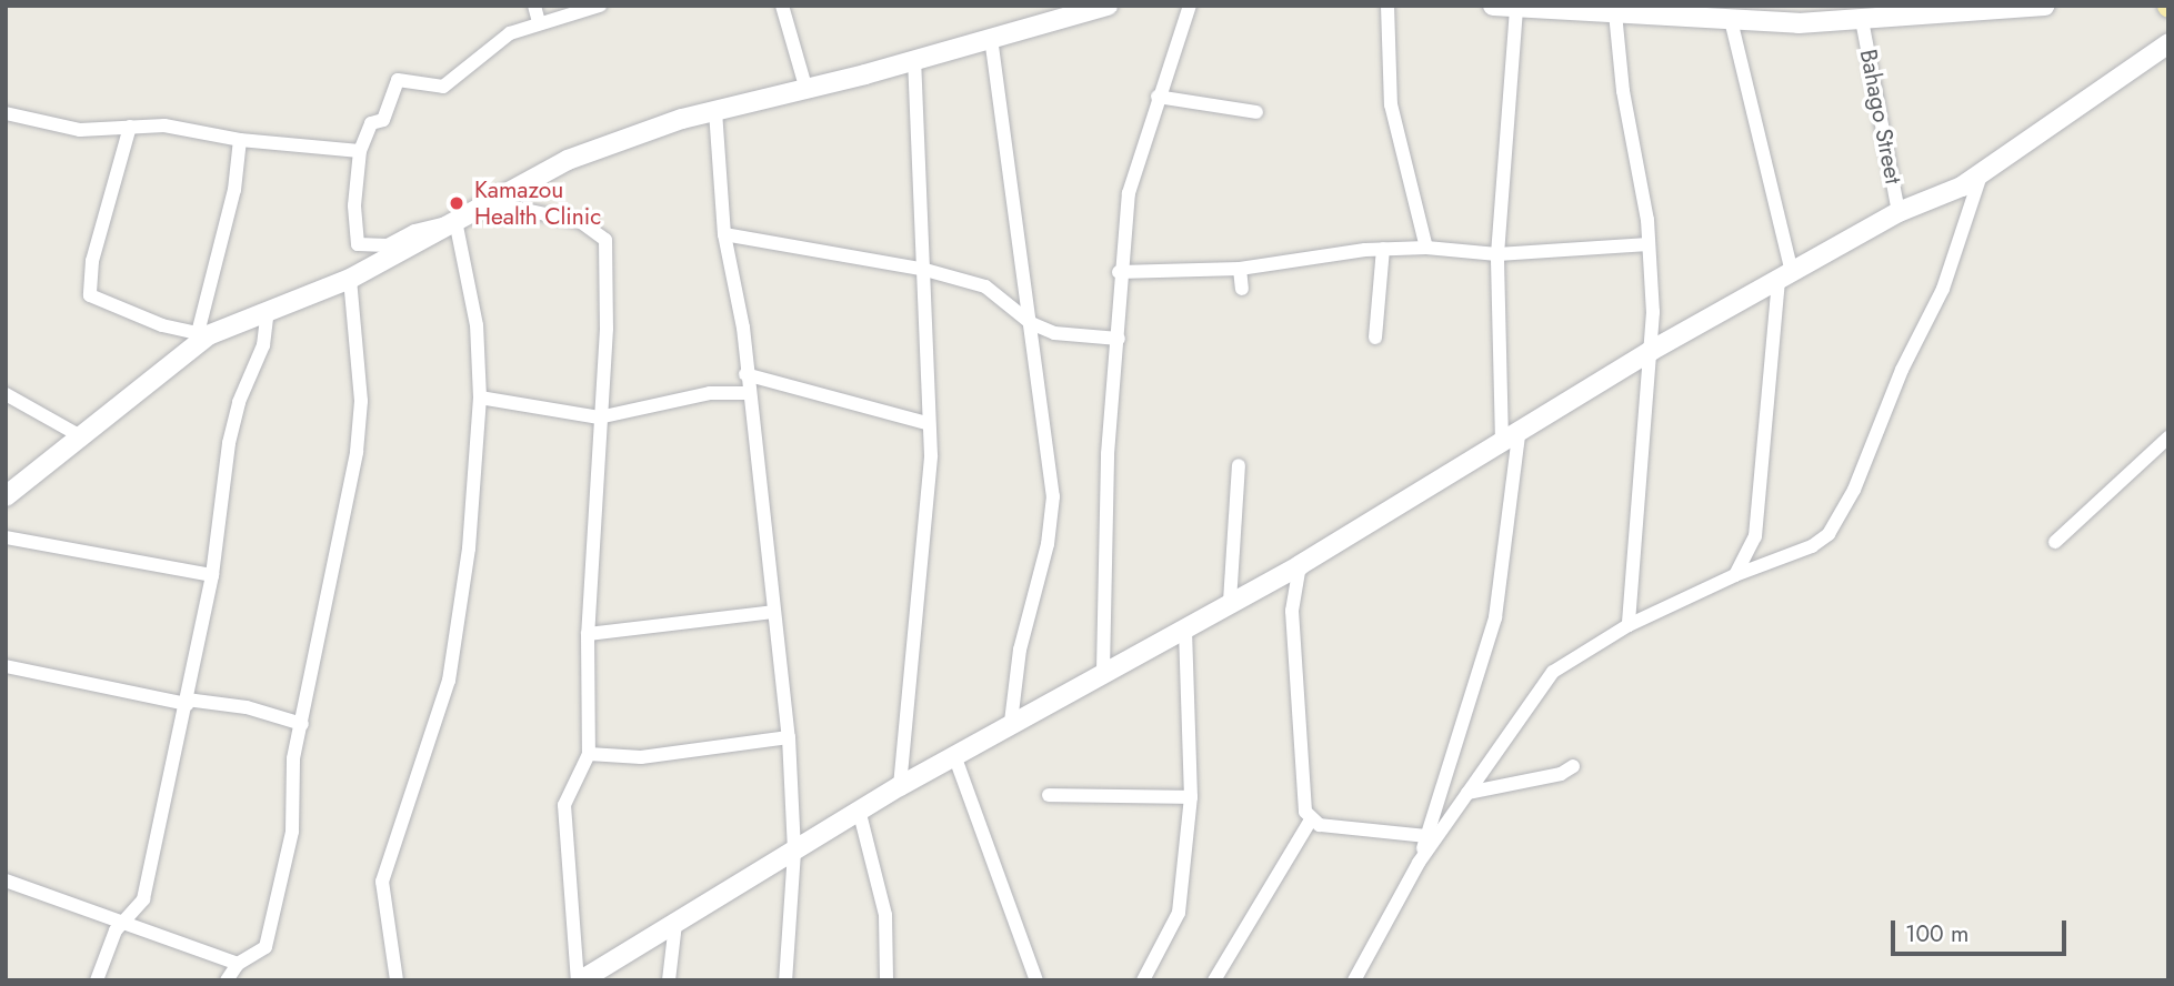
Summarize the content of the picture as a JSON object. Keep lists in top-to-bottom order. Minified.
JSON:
{"streets":{"street":["Bahago Street"]},"places":["Kamazou Health Clinic"],"scale_bar":"100 m"}
